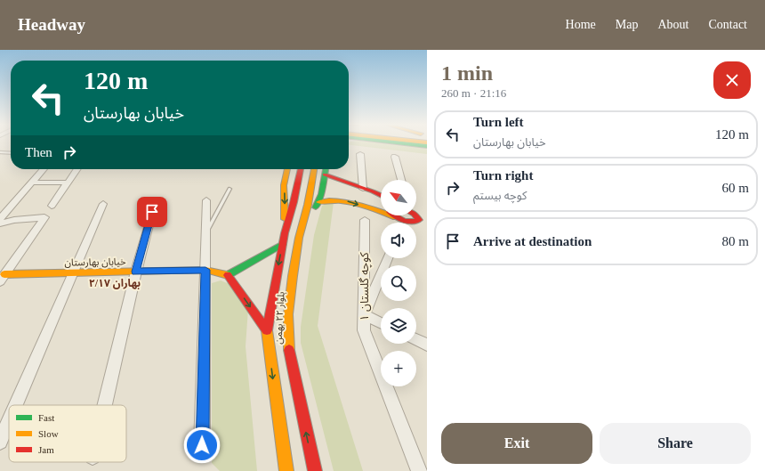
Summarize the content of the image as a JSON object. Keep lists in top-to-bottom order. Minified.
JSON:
{"streets":{"main road":["خیابان بهارستان","بلوار ۲۲ بهمن"],"street":["کوچه گلستان ۱"]},"districts":["۲/۱۷ بهاران"],"legend":["Fast","Slow","Jam"],"north":"top left","page":{"header":"Headway","nav":["Home","Map","About","Contact"],"heading":["1 min","260 m · 21:16"],"turn":["120 m","خیابان بهارستان"],"list":[{"name":"Turn left","note":"خیابان بهارستان","value":"120 m"},{"name":"Turn right","note":"کوچه بیستم","value":"60 m"},{"name":"Arrive at destination","value":"80 m"}],"then":"Then","map_buttons":"+","buttons":["Exit","Share"]}}
